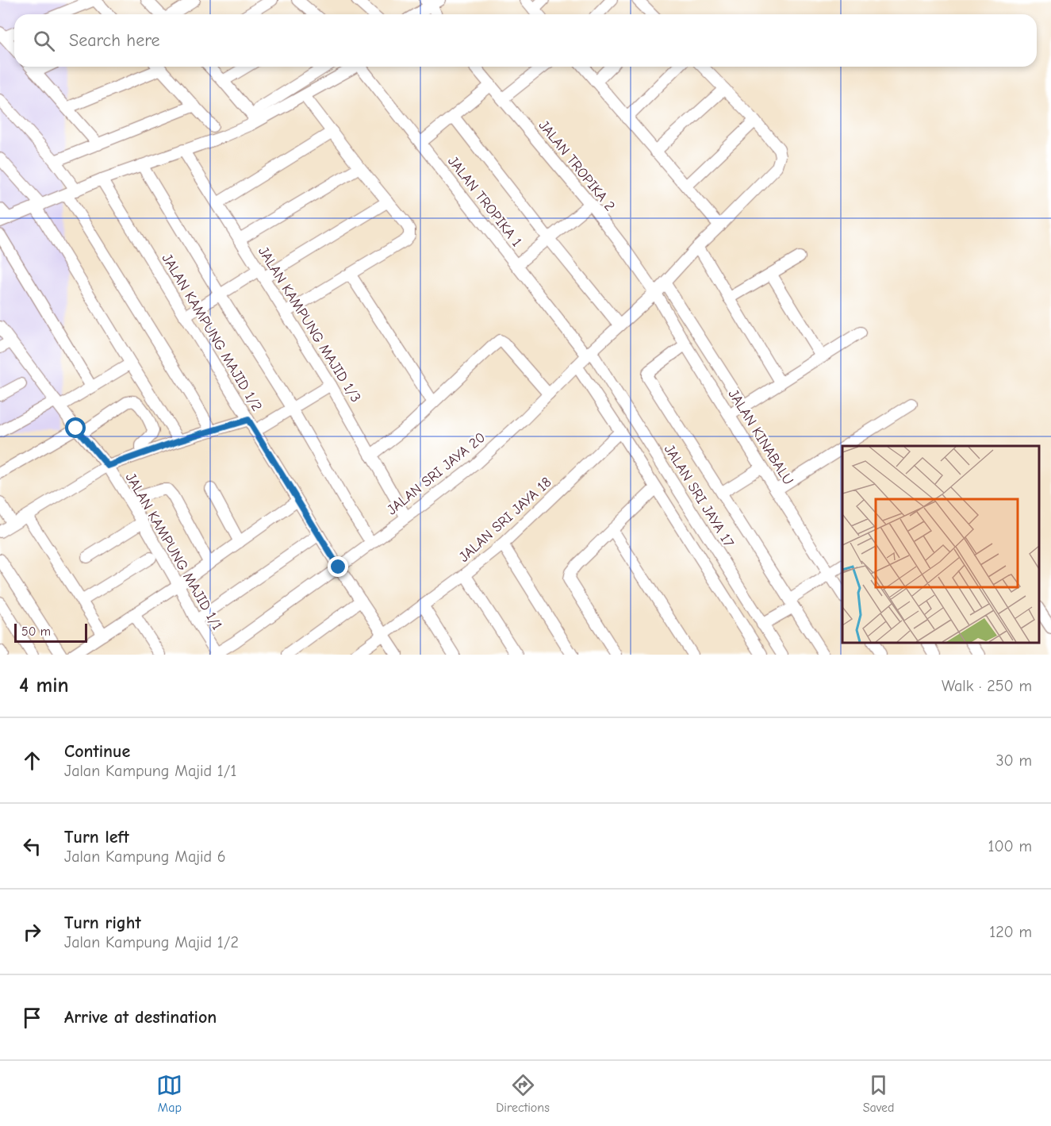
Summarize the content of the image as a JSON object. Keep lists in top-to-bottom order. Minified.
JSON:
{"streets":{"street":["JALAN TROPIKA 2","JALAN TROPIKA 1","JALAN KAMPUNG MAJID 1/3","JALAN KAMPUNG MAJID 1/2","JALAN KINABALU","JALAN SRI JAYA 20","JALAN SRI JAYA 17","JALAN SRI JAYA 18","JALAN KAMPUNG MAJID 1/1"]},"crossings":[["JALAN TROPIKA 2","JALAN KINABALU"],["JALAN TROPIKA 2","JALAN SRI JAYA 20"],["JALAN TROPIKA 1","JALAN SRI JAYA 20"],["JALAN TROPIKA 1","JALAN SRI JAYA 17"],["JALAN KAMPUNG MAJID 1/3","JALAN SRI JAYA 20"],["JALAN KAMPUNG MAJID 1/2","JALAN SRI JAYA 20"],["JALAN KAMPUNG MAJID 1/2","JALAN SRI JAYA 18"],["JALAN KINABALU","JALAN SRI JAYA 20"],["JALAN SRI JAYA 20","JALAN SRI JAYA 17"],["JALAN SRI JAYA 20","JALAN KAMPUNG MAJID 1/1"]],"scale_bar":"50 m","page":{"search":"Search here","scale":"50 m","heading":["4 min","Walk · 250 m"],"list":[["Continue","Jalan Kampung Majid 1/1","30 m"],["Turn left","Jalan Kampung Majid 6","100 m"],["Turn right","Jalan Kampung Majid 1/2","120 m"],"Arrive at destination"],"nav":["Map","Directions","Saved"]}}
